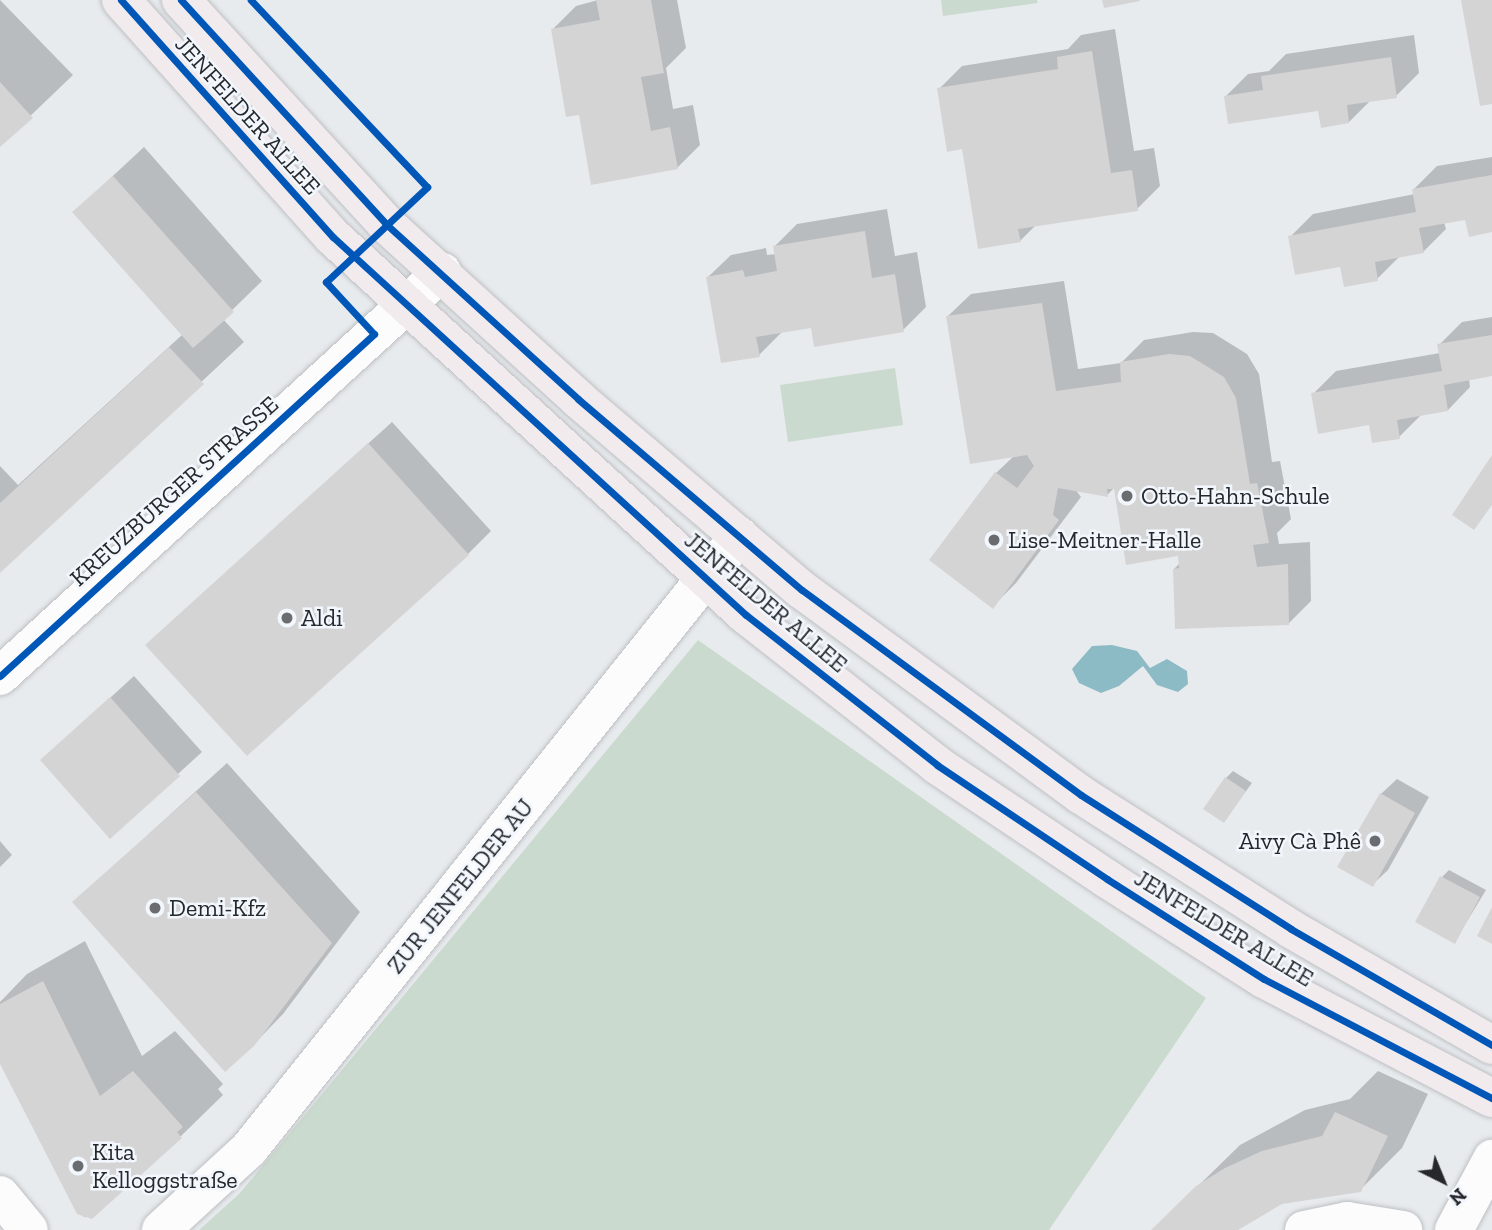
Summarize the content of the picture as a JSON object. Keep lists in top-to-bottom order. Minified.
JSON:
{"streets":{"main road":["JENFELDER ALLEE"],"street":["KREUZBURGER STRASSE","ZUR JENFELDER AU"]},"crossings":[["JENFELDER ALLEE","KREUZBURGER STRASSE"],["JENFELDER ALLEE","ZUR JENFELDER AU"]],"places":["Otto-Hahn-Schule","Lise-Meitner-Halle","Aldi","Aivy Cà Phê","Demi-Kfz","Kita Kelloggstraße"],"north":"bottom right"}
